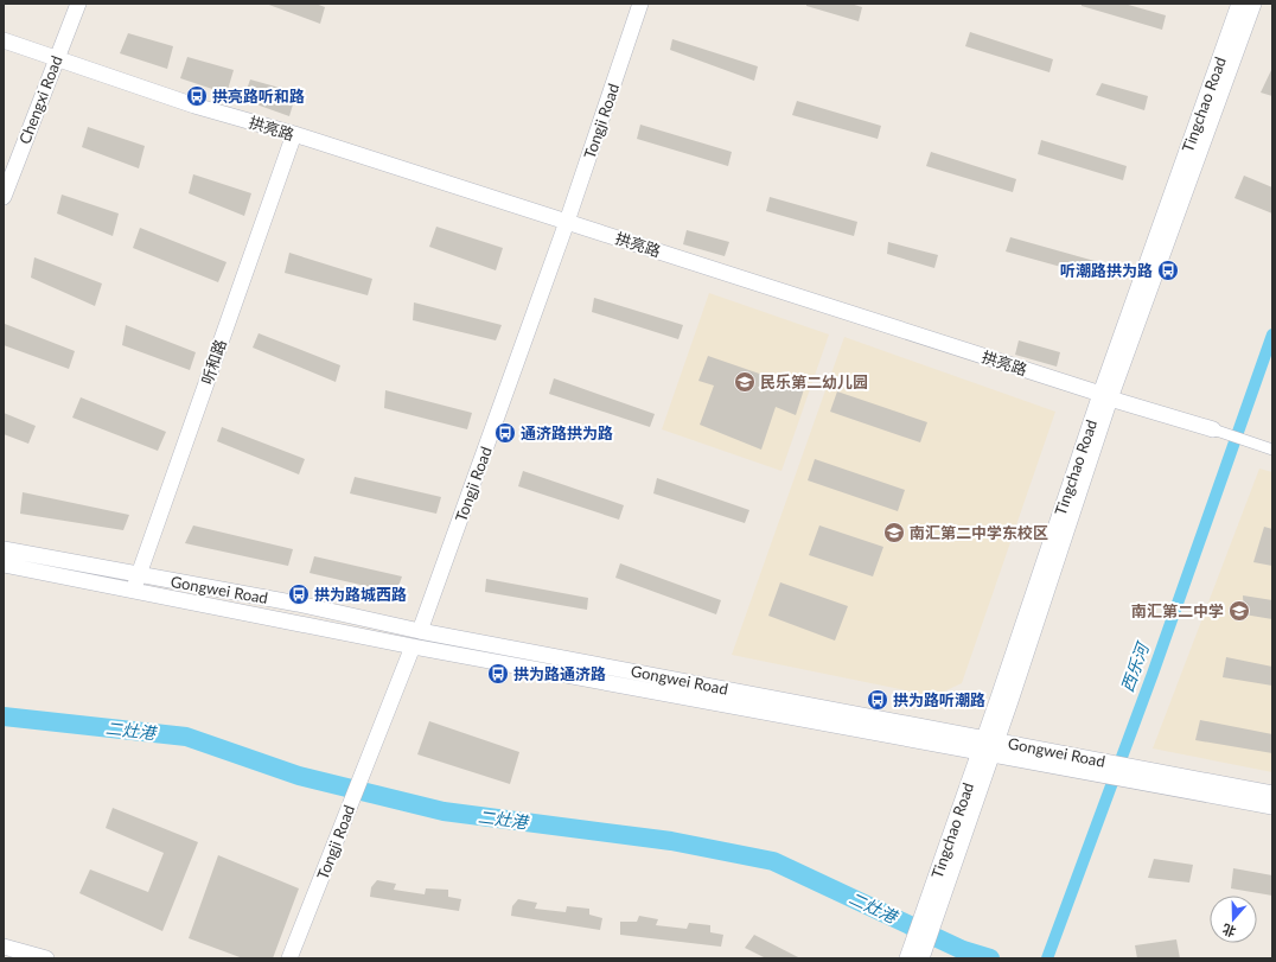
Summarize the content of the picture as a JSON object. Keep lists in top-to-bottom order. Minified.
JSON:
{"streets":{"main road":["Chengxi Road","Tingchao Road","Tongji Road","拱亮路","听和路","Gongwei Road"]},"crossings":[["Chengxi Road","拱亮路"],["Tingchao Road","拱亮路"],["Tingchao Road","Gongwei Road"],["Tongji Road","拱亮路"],["Tongji Road","Gongwei Road"],["拱亮路","听和路"],["听和路","Gongwei Road"]],"water":["西乐河","二灶港"],"places":{"bus stop":["拱亮路听和路","听潮路拱为路","通济路拱为路","拱为路城西路","拱为路通济路","拱为路听潮路"],"school or university":["民乐第二幼儿园","南汇第二中学东校区","南汇第二中学"]},"north":"bottom"}
